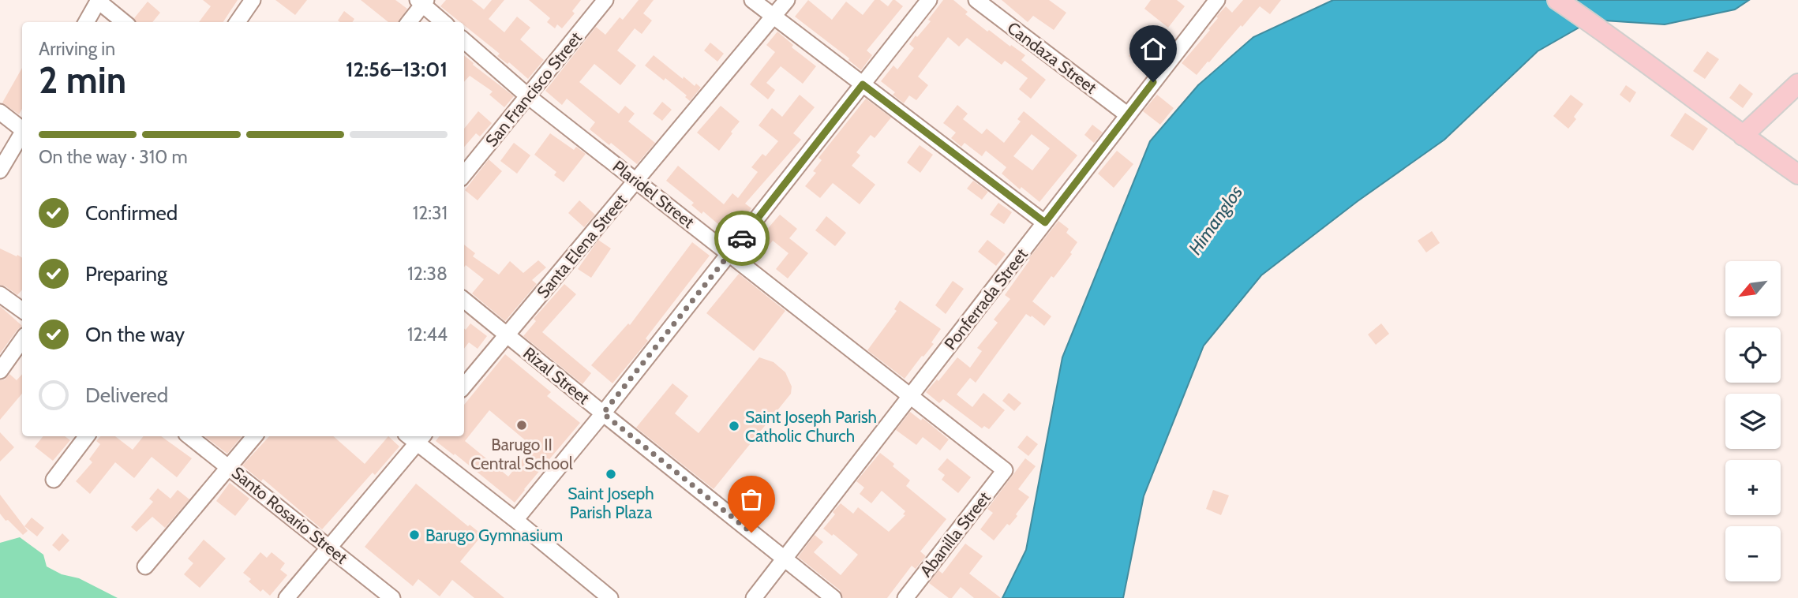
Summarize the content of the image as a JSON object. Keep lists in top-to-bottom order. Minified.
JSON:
{"streets":{"street":["Candaza Street","San Francisco Street","Plaridel Street","Santa Elena Street","Ponferrada Street","Rizal Street","Santo Rosario Street","Abanilla Street"]},"crossings":[["Candaza Street","Ponferrada Street"],["San Francisco Street","Plaridel Street"],["Plaridel Street","Santa Elena Street"],["Plaridel Street","Ponferrada Street"],["Plaridel Street","Abanilla Street"],["Santa Elena Street","Rizal Street"],["Ponferrada Street","Rizal Street"]],"water":["Himanglos"],"places":["Barugo II Central School","Saint Joseph Parish Catholic Church","Saint Joseph Parish Plaza","Barugo Gymnasium"],"north":"bottom left","page":{"heading":["2 min","Arriving in","12:56–13:01"],"bar":"On the way · 310 m","list":[["Confirmed","12:31"],["Preparing","12:38"],["On the way","12:44"],"Delivered"],"map_buttons":["+","−"]}}
